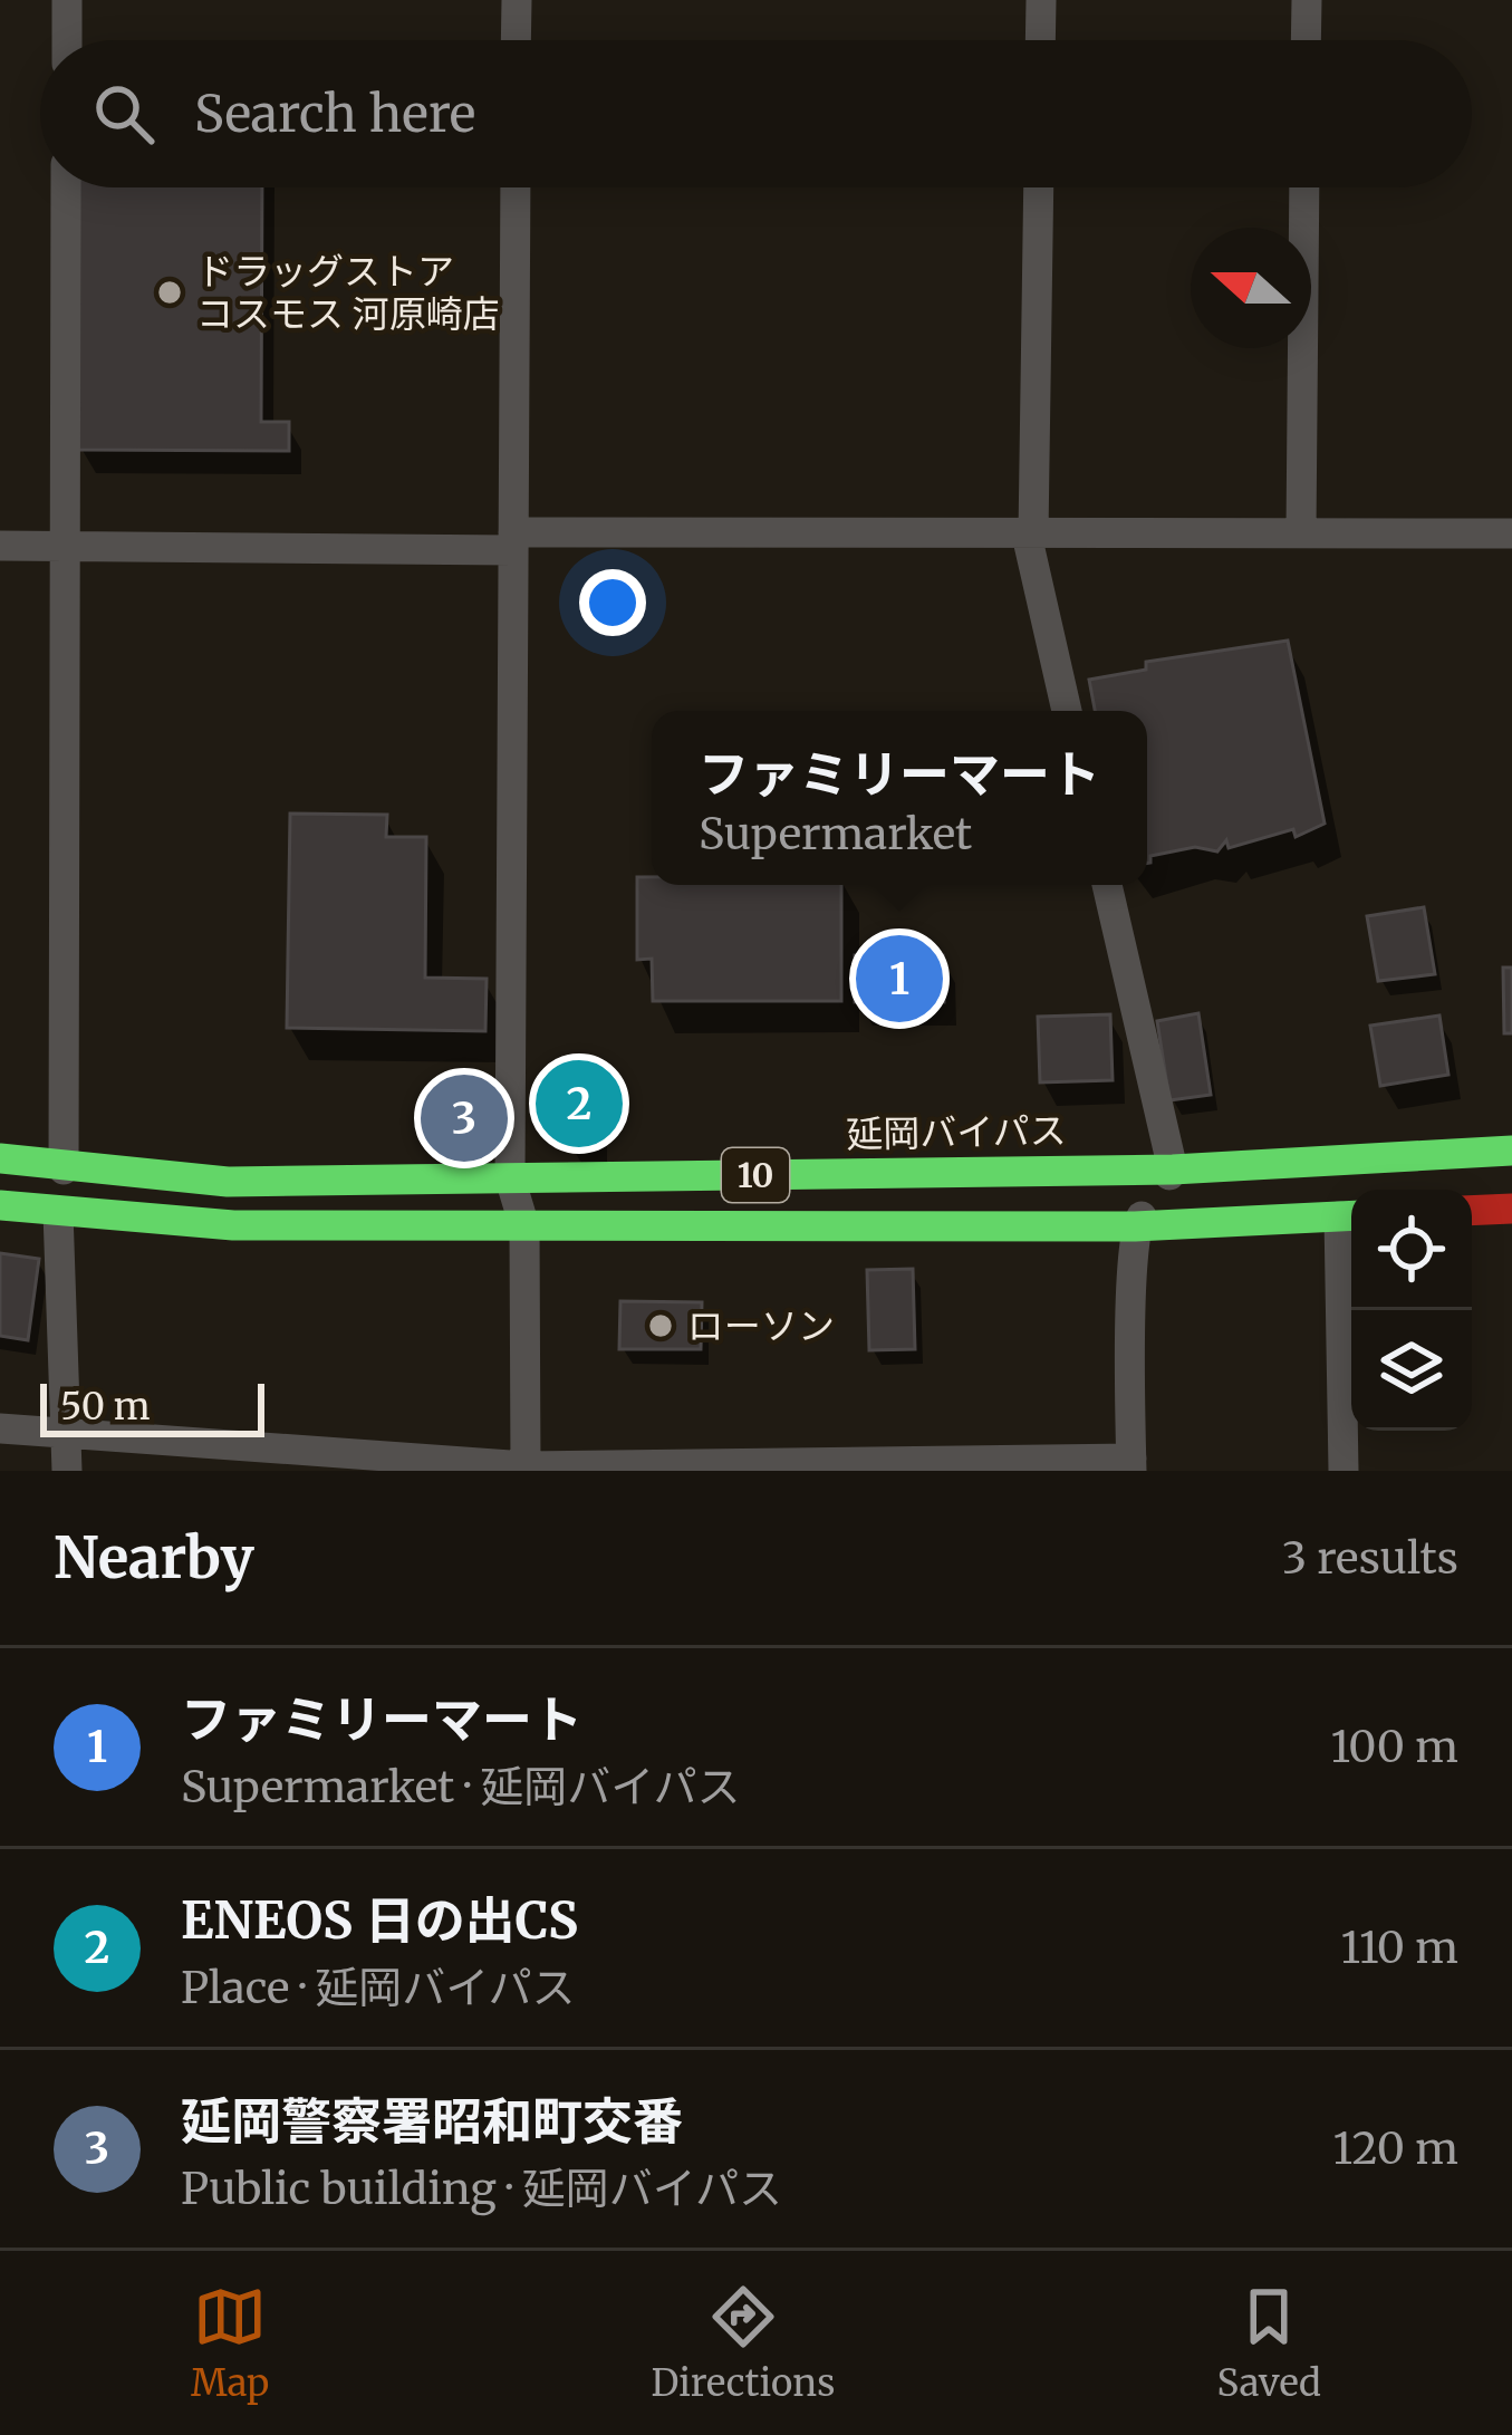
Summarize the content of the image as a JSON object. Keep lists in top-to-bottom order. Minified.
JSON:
{"streets":{"highway":["延岡バイパス","10"]},"places":["ドラッグストア コスモス 河原崎店","ローソン"],"scale_bar":"50 m","north":"left","page":{"search":"Search here","popup":["ファミリーマート","Supermarket"],"pins":["1","2","3"],"scale":"50 m","heading":["Nearby","3 results"],"list":[{"mark":"1","name":"ファミリーマート","note":"Supermarket · 延岡バイパス","value":"100 m"},{"mark":"2","name":"ENEOS 日の出CS","note":"Place · 延岡バイパス","value":"110 m"},{"mark":"3","name":"延岡警察署昭和町交番","note":"Public building · 延岡バイパス","value":"120 m"}],"nav":["Map","Directions","Saved"]}}
